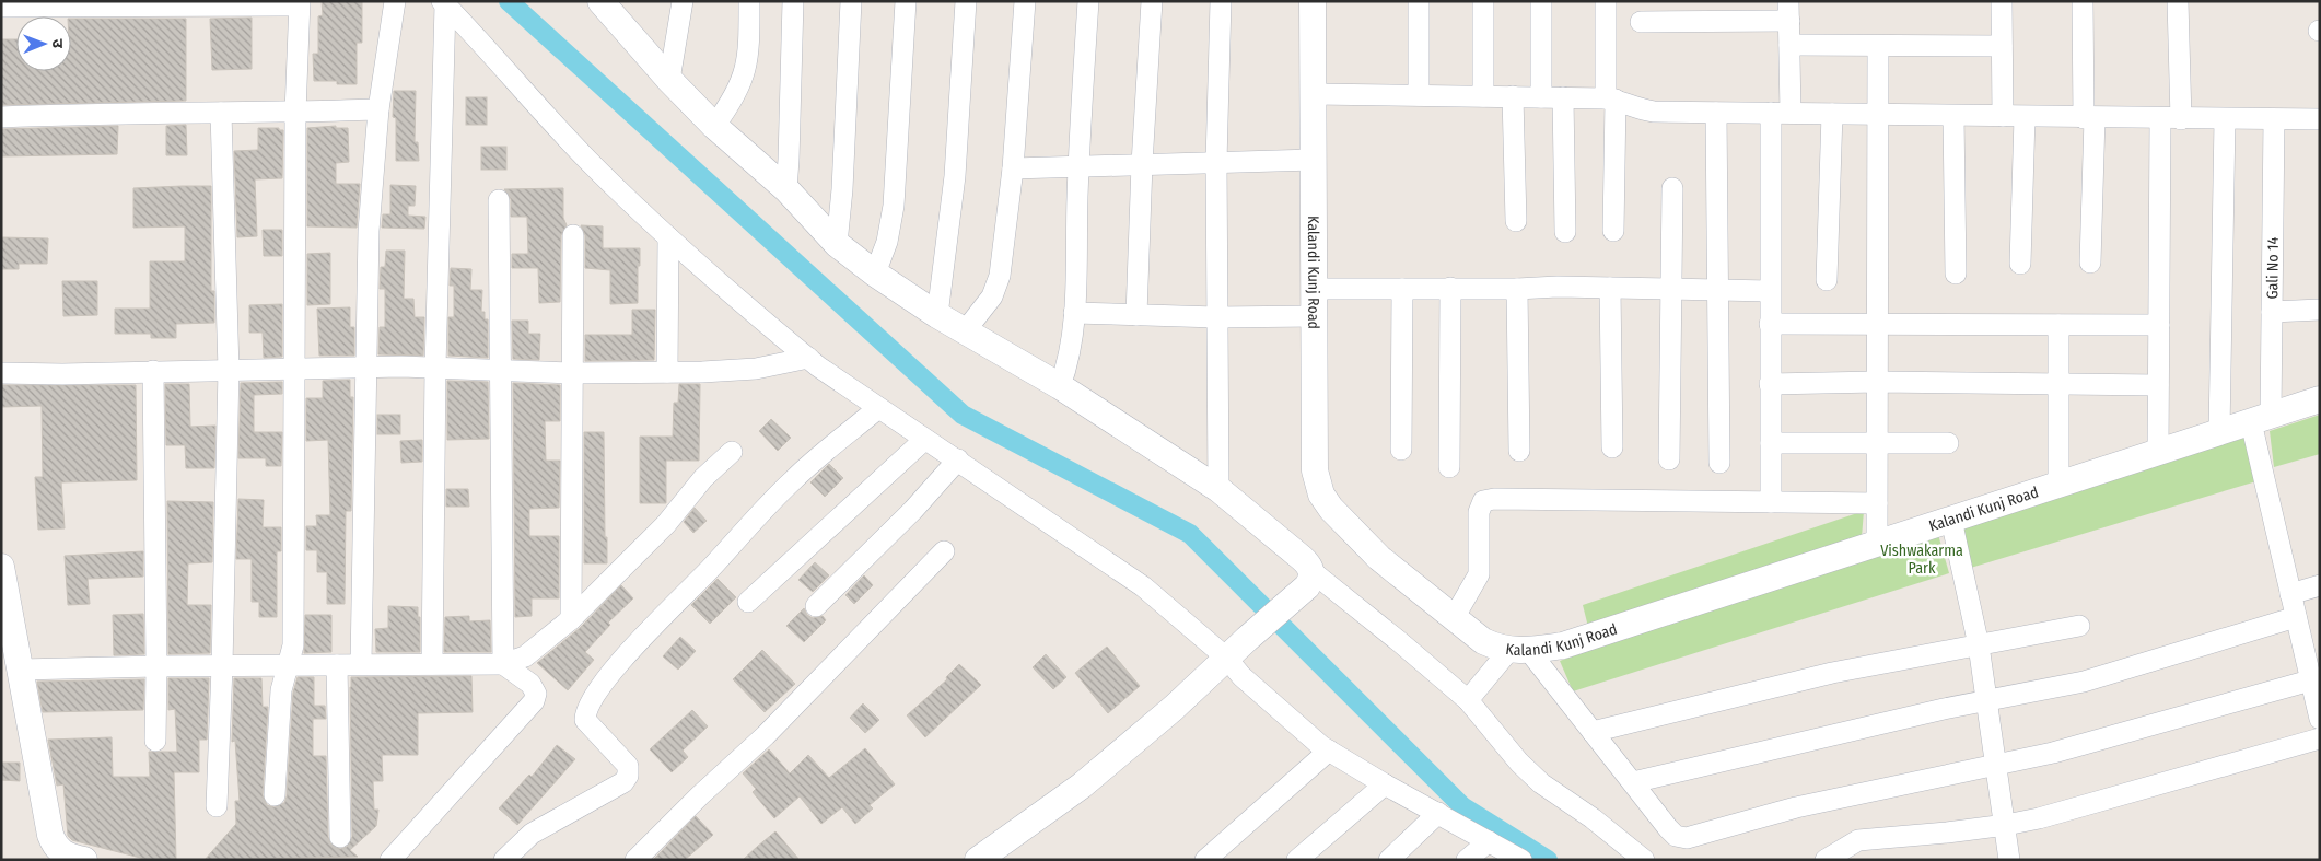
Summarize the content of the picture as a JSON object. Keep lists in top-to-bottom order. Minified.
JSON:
{"streets":{"street":["Gali No 14","Kalandi Kunj Road"]},"crossings":[["Gali No 14","Kalandi Kunj Road"]],"parks":["Vishwakarma Park"],"north":"right"}
